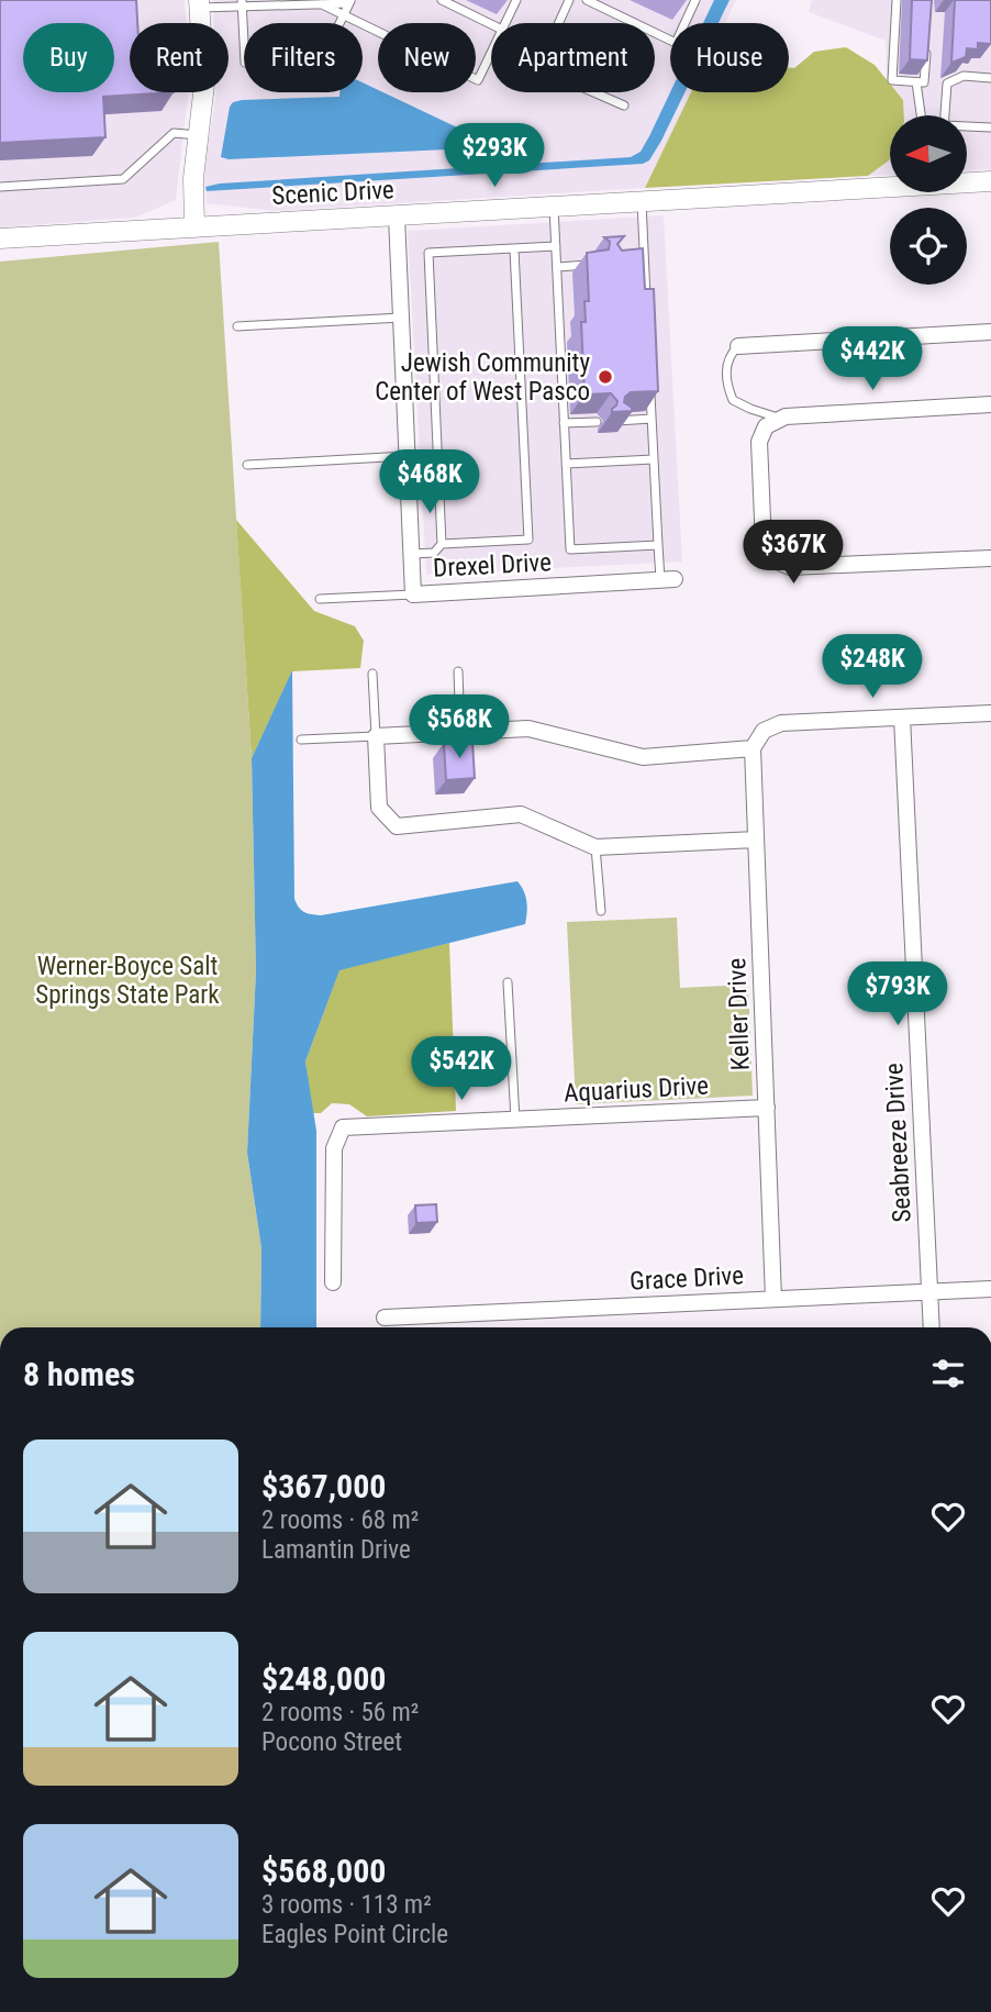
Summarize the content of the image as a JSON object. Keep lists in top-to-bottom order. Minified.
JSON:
{"streets":{"street":["Scenic Drive","Drexel Drive","Keller Drive","Aquarius Drive","Seabreeze Drive","Grace Drive"]},"crossings":[["Scenic Drive","Drexel Drive"],["Keller Drive","Aquarius Drive"],["Keller Drive","Grace Drive"],["Seabreeze Drive","Grace Drive"]],"parks":["Werner-Boyce Salt Springs State Park"],"places":["Jewish Community Center of West Pasco"],"north":"left","page":{"chip":["Buy","Rent","Filters","New","Apartment","House"],"price":["$293K","$442K","$468K","$367K","$248K","$568K","$793K","$542K"],"heading":"8 homes","list":[{"name":"$367,000","note":"2 rooms · 68 m² · Lamantin Drive"},{"name":"$248,000","note":"2 rooms · 56 m² · Pocono Street"},{"name":"$568,000","note":"3 rooms · 113 m² · Eagles Point Circle"}]}}
